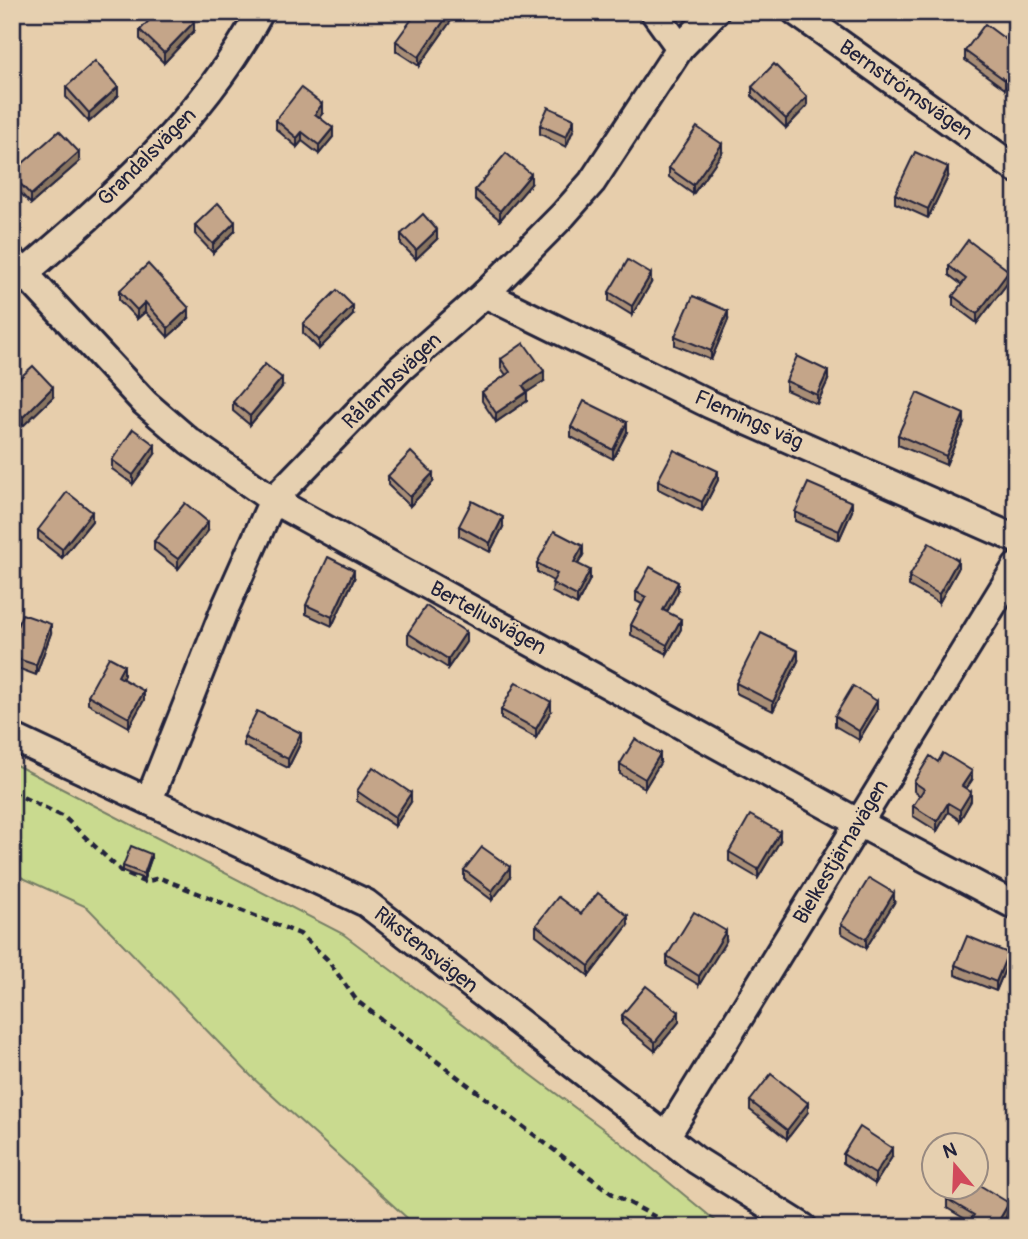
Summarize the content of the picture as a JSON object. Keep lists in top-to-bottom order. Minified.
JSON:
{"streets":{"street":["Bernströmsvägen","Grandalsvägen","Rålambsvägen","Flemings väg","Berteliusvägen","Bielkestjärnavägen","Rikstensvägen"]},"crossings":[["Grandalsvägen","Berteliusvägen"],["Rålambsvägen","Flemings väg"],["Rålambsvägen","Berteliusvägen"],["Rålambsvägen","Rikstensvägen"],["Berteliusvägen","Bielkestjärnavägen"],["Bielkestjärnavägen","Rikstensvägen"]],"north":"top"}
